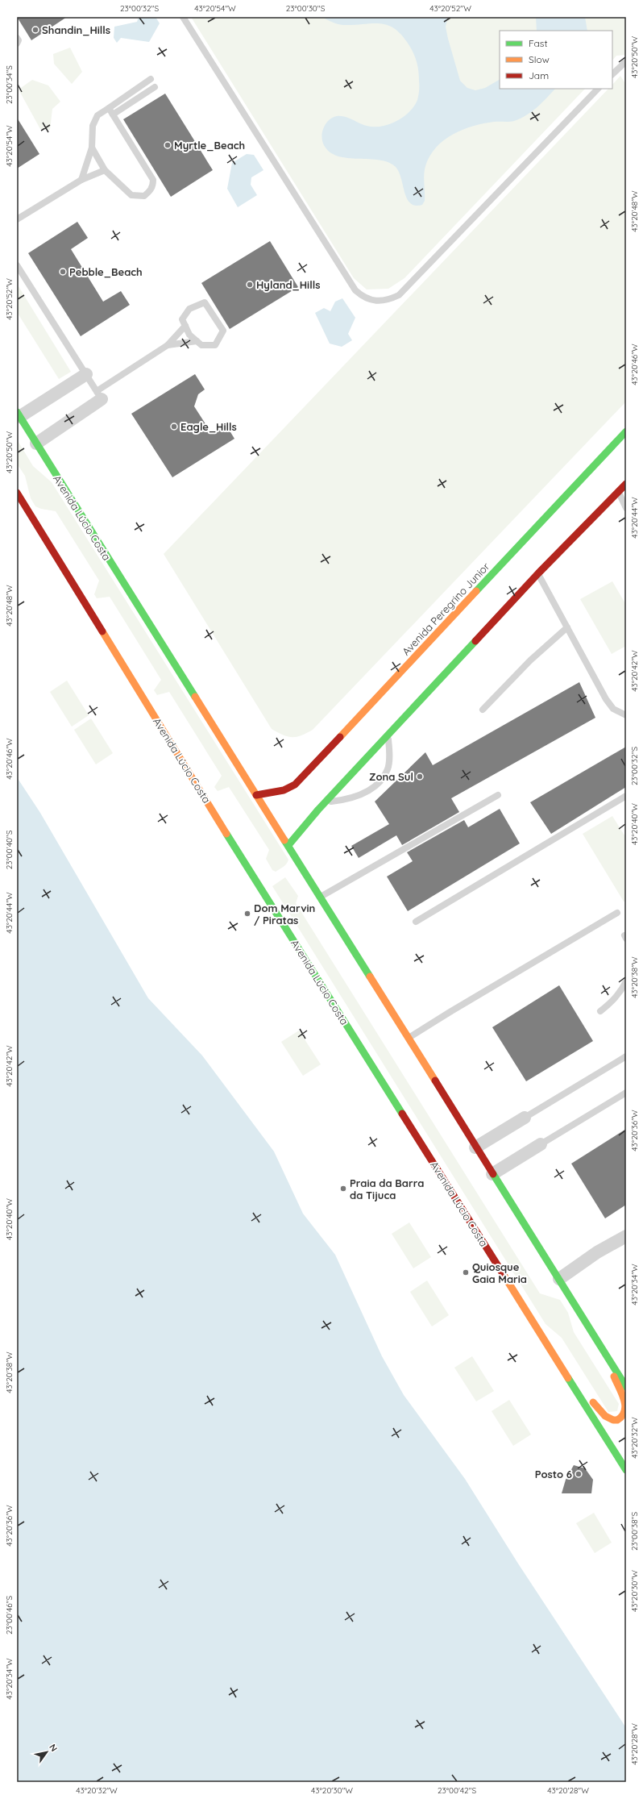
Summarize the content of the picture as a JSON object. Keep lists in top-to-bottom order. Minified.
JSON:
{"streets":{"main road":["Avenida Lúcio Costa","Avenida Peregrino Junior"]},"crossings":[["Avenida Lúcio Costa","Avenida Peregrino Junior"]],"places":["Shandin_Hills","Myrtle_Beach","Pebble_Beach","Hyland_Hills","Eagle_Hills","Zona Sul","Dom Marvin / Piratas","Praia da Barra da Tijuca","Quiosque Gaia Maria","Posto 6"],"legend":["Fast","Slow","Jam"],"north":"top right","coordinates":["23°00'32\"S","43°20'54\"W","23°00'30\"S","43°20'52\"W","43°20'50\"W","23°00'34\"S","43°20'48\"W","43°20'46\"W","43°20'44\"W","43°20'42\"W","43°20'40\"W","23°00'40\"S","43°20'38\"W","43°20'36\"W","43°20'34\"W","43°20'32\"W","23°00'38\"S","43°20'30\"W","23°00'46\"S","43°20'28\"W","23°00'42\"S"]}
